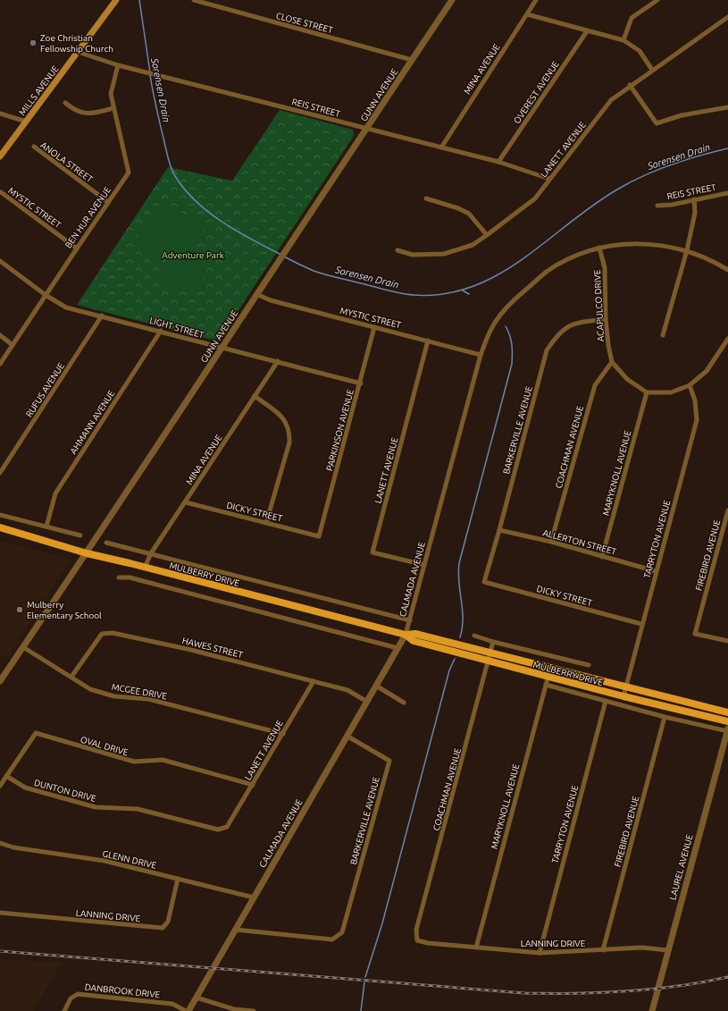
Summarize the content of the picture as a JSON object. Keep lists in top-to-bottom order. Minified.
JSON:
{"streets":{"main road":["MILLS AVENUE","MULBERRY DRIVE"],"street":["CLOSE STREET","MINA AVENUE","OVEREST AVENUE","GUNN AVENUE","REIS STREET","LANETT AVENUE","ANOLA STREET","MYSTIC STREET","BEN HUR AVENUE","ACAPULCO DRIVE","LIGHT STREET","RUFUS AVENUE","AHMANN AVENUE","PARKINSON AVENUE","BARKERVILLE AVENUE","COACHMAN AVENUE","MARYKNOLL AVENUE","DICKY STREET","TARRYTON AVENUE","ALLERTON STREET","FIREBIRD AVENUE","CALMADA AVENUE","HAWES STREET","MCGEE DRIVE","OVAL DRIVE","DUNTON DRIVE","GLENN DRIVE","LAUREL AVENUE","LANNING DRIVE","DANBROOK DRIVE"]},"crossings":[["CLOSE STREET","GUNN AVENUE"],["MINA AVENUE","REIS STREET"],["MINA AVENUE","LIGHT STREET"],["MINA AVENUE","DICKY STREET"],["MINA AVENUE","MULBERRY DRIVE"],["MILLS AVENUE","REIS STREET"],["OVEREST AVENUE","REIS STREET"],["GUNN AVENUE","REIS STREET"],["GUNN AVENUE","MYSTIC STREET"],["GUNN AVENUE","LIGHT STREET"],["GUNN AVENUE","MULBERRY DRIVE"],["GUNN AVENUE","MCGEE DRIVE"],["REIS STREET","LANETT AVENUE"],["REIS STREET","BEN HUR AVENUE"],["LANETT AVENUE","MYSTIC STREET"],["LANETT AVENUE","CALMADA AVENUE"],["LANETT AVENUE","HAWES STREET"],["LANETT AVENUE","MCGEE DRIVE"],["LANETT AVENUE","OVAL DRIVE"],["LANETT AVENUE","DUNTON DRIVE"],["ANOLA STREET","BEN HUR AVENUE"],["MYSTIC STREET","BEN HUR AVENUE"],["MYSTIC STREET","PARKINSON AVENUE"],["MYSTIC STREET","CALMADA AVENUE"],["BEN HUR AVENUE","LIGHT STREET"],["ACAPULCO DRIVE","BARKERVILLE AVENUE"],["ACAPULCO DRIVE","COACHMAN AVENUE"],["ACAPULCO DRIVE","CALMADA AVENUE"],["LIGHT STREET","RUFUS AVENUE"],["LIGHT STREET","AHMANN AVENUE"],["LIGHT STREET","PARKINSON AVENUE"],["PARKINSON AVENUE","DICKY STREET"],["BARKERVILLE AVENUE","DICKY STREET"],["BARKERVILLE AVENUE","ALLERTON STREET"],["BARKERVILLE AVENUE","CALMADA AVENUE"],["COACHMAN AVENUE","ALLERTON STREET"],["COACHMAN AVENUE","MULBERRY DRIVE"],["COACHMAN AVENUE","LANNING DRIVE"],["MARYKNOLL AVENUE","ALLERTON STREET"],["MARYKNOLL AVENUE","MULBERRY DRIVE"],["MARYKNOLL AVENUE","LANNING DRIVE"],["DICKY STREET","TARRYTON AVENUE"],["TARRYTON AVENUE","ALLERTON STREET"],["TARRYTON AVENUE","MULBERRY DRIVE"],["TARRYTON AVENUE","LANNING DRIVE"],["FIREBIRD AVENUE","LANNING DRIVE"],["MULBERRY DRIVE","CALMADA AVENUE"],["CALMADA AVENUE","HAWES STREET"],["CALMADA AVENUE","GLENN DRIVE"],["CALMADA AVENUE","DANBROOK DRIVE"],["HAWES STREET","MCGEE DRIVE"],["OVAL DRIVE","DUNTON DRIVE"],["GLENN DRIVE","LANNING DRIVE"],["LAUREL AVENUE","LANNING DRIVE"]],"water":["Sorensen Drain"],"parks":["Adventure Park"],"places":["Zoe Christian Fellowship Church","Mulberry Elementary School"]}
